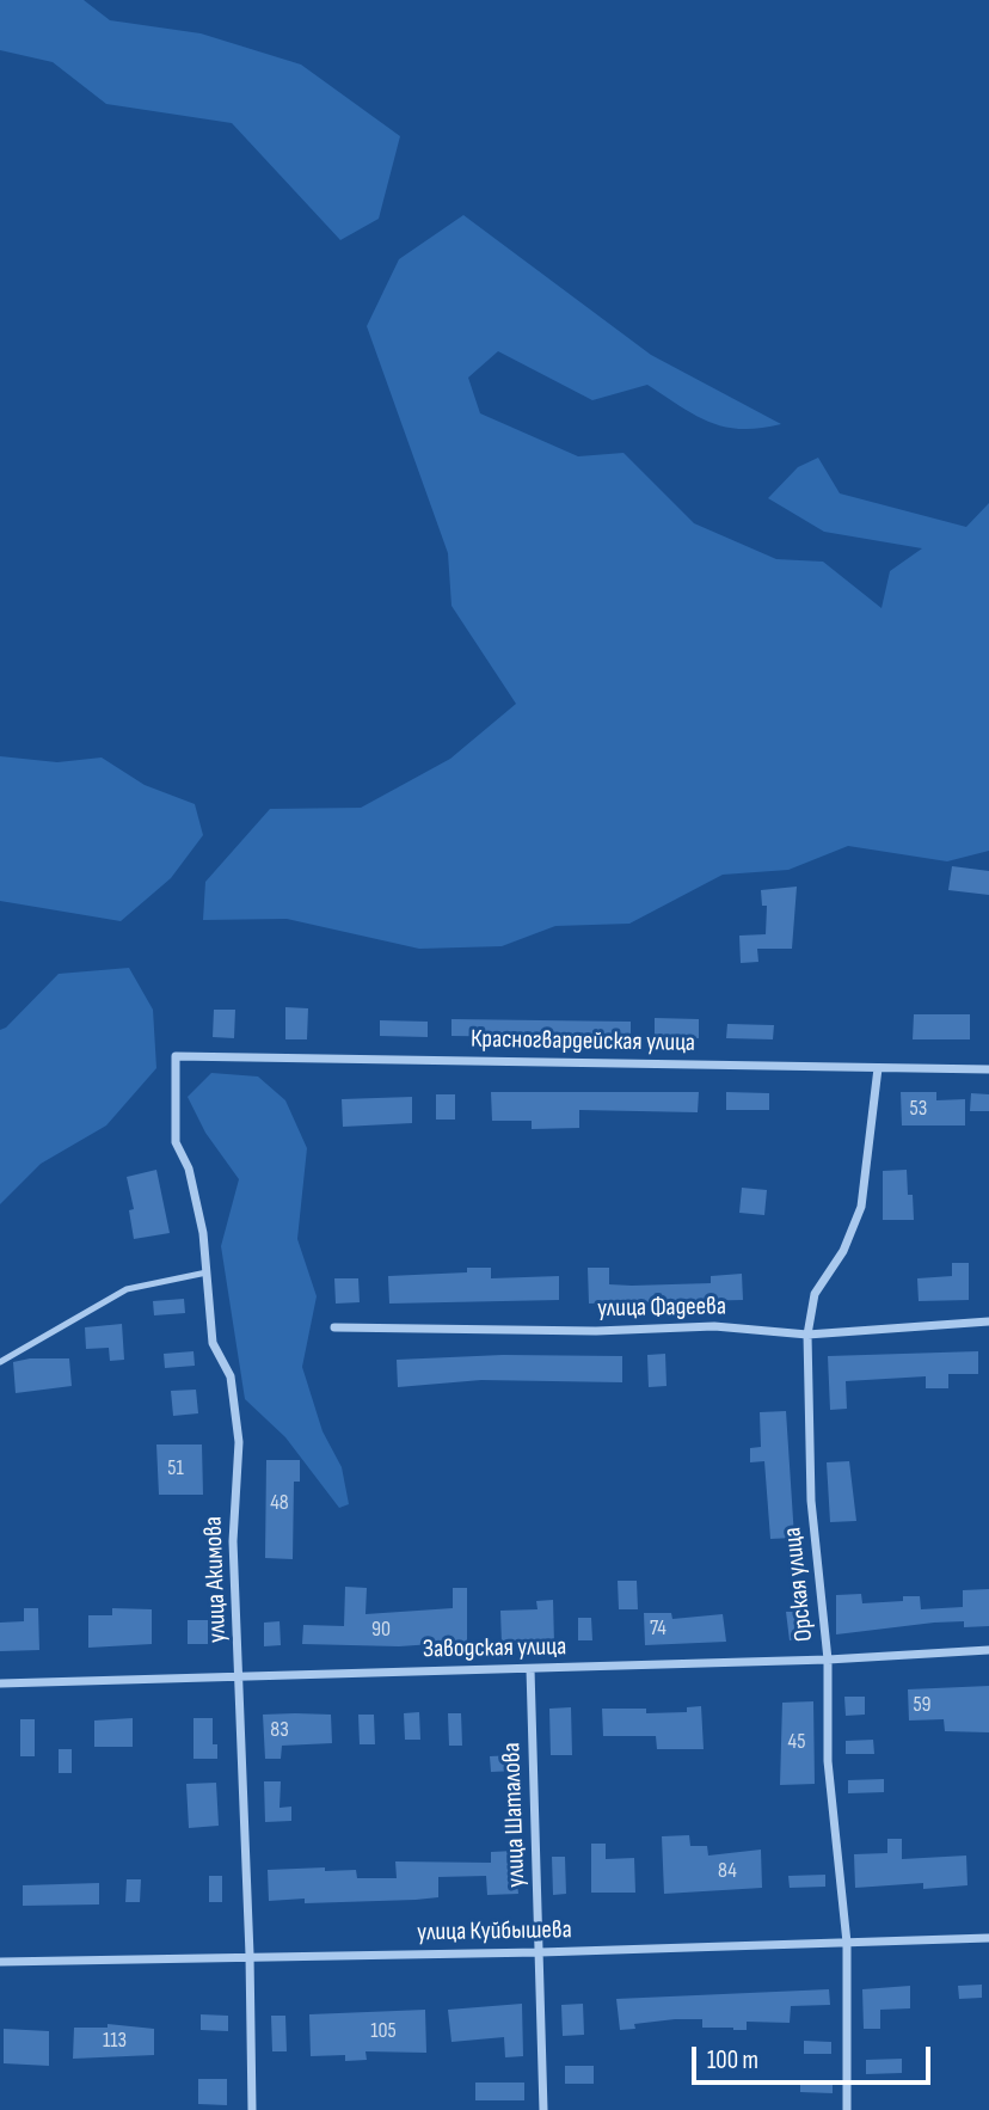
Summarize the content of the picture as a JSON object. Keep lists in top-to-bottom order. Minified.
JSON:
{"streets":{"street":["Красногвардейская улица","улица Фадеева","улица Акимова","Орская улица","Заводская улица","улица Шаталова","улица Куйбышева"]},"crossings":[["Красногвардейская улица","улица Акимова"],["Красногвардейская улица","Орская улица"],["улица Фадеева","Орская улица"],["улица Акимова","Заводская улица"],["улица Акимова","улица Куйбышева"],["Орская улица","Заводская улица"],["Орская улица","улица Куйбышева"],["Заводская улица","улица Шаталова"],["улица Шаталова","улица Куйбышева"]],"house_numbers":["53","51","48","74","90","59","83","45","84","105","113"],"scale_bar":"100 m"}
